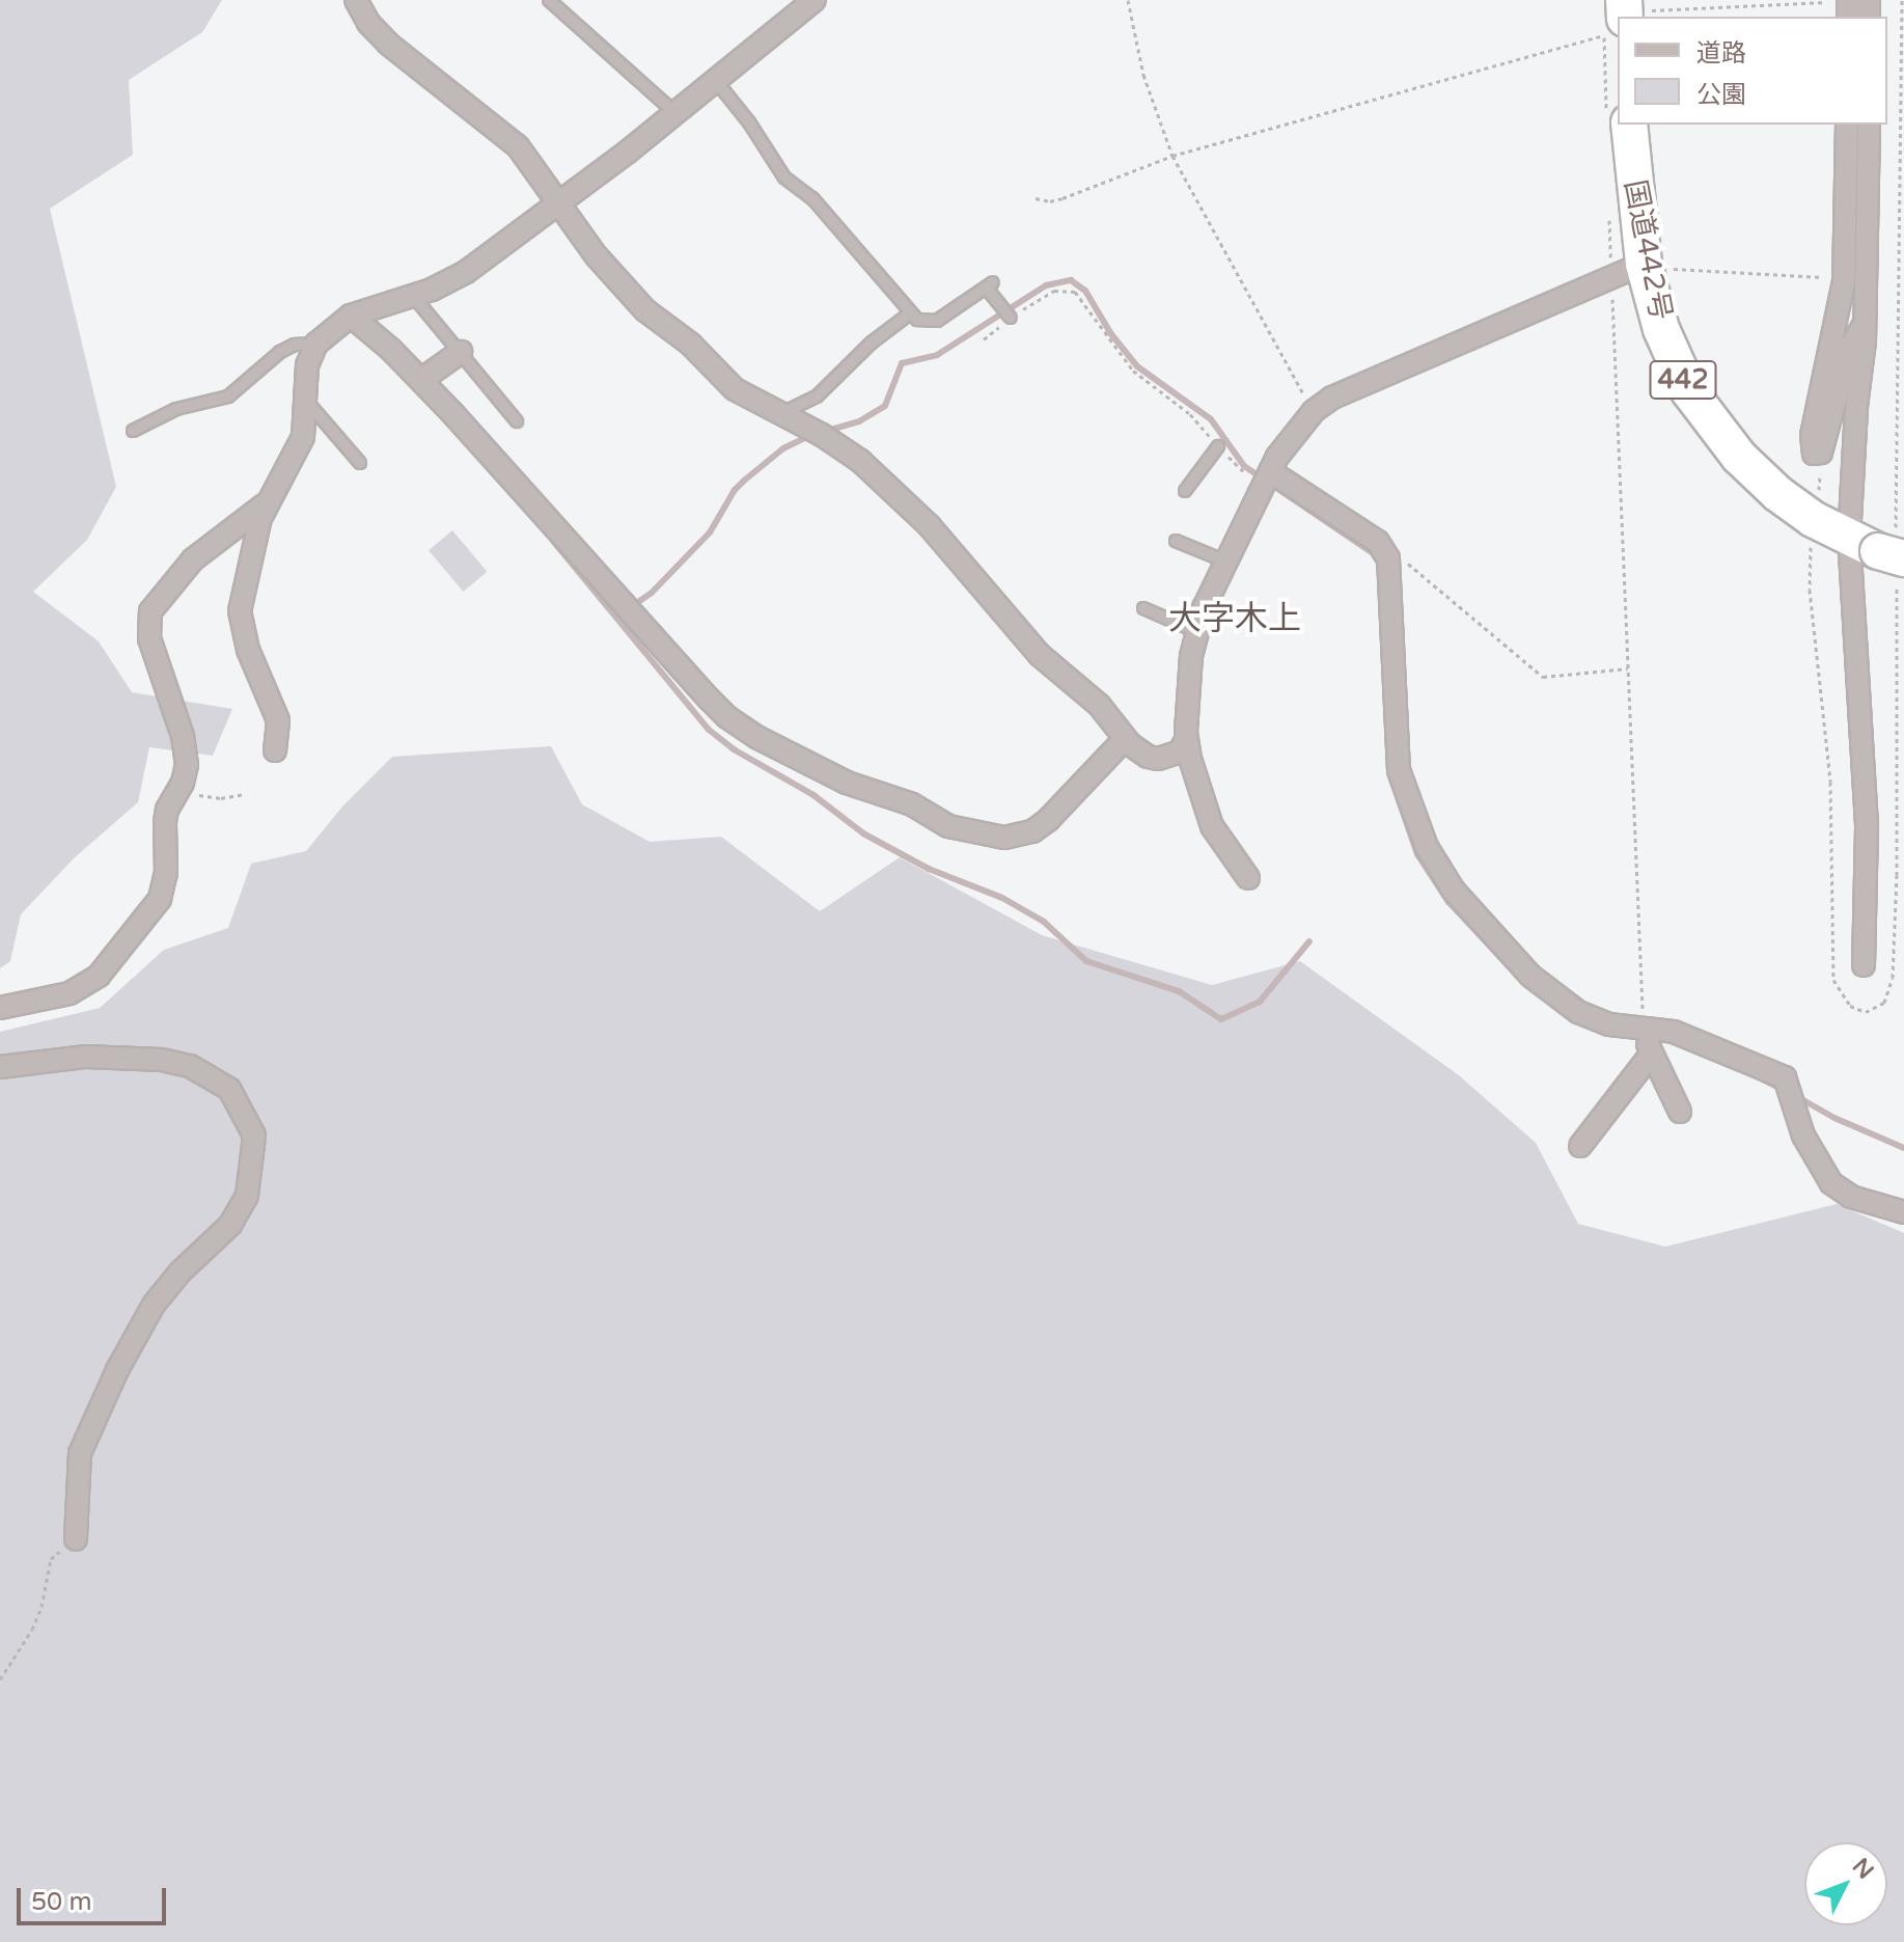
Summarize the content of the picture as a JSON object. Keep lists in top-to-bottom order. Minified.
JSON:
{"streets":{"highway":["国道442号","442"]},"districts":["大字木上"],"legend":["道路","公園"],"scale_bar":"50 m","north":"top right"}
